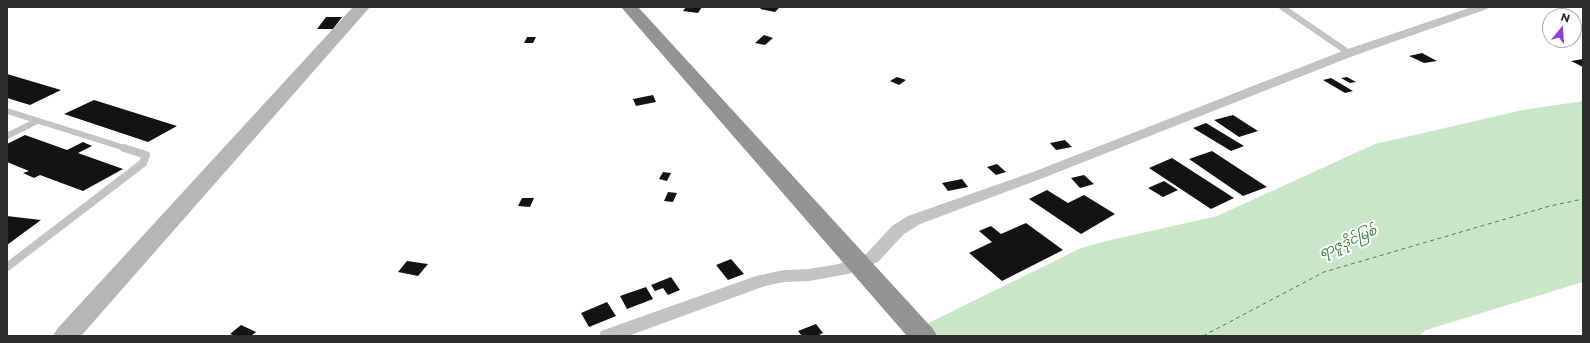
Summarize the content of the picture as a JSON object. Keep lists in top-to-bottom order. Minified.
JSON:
{"water":["ရာဇူဒိုင်မြစ်"],"north":"top"}
